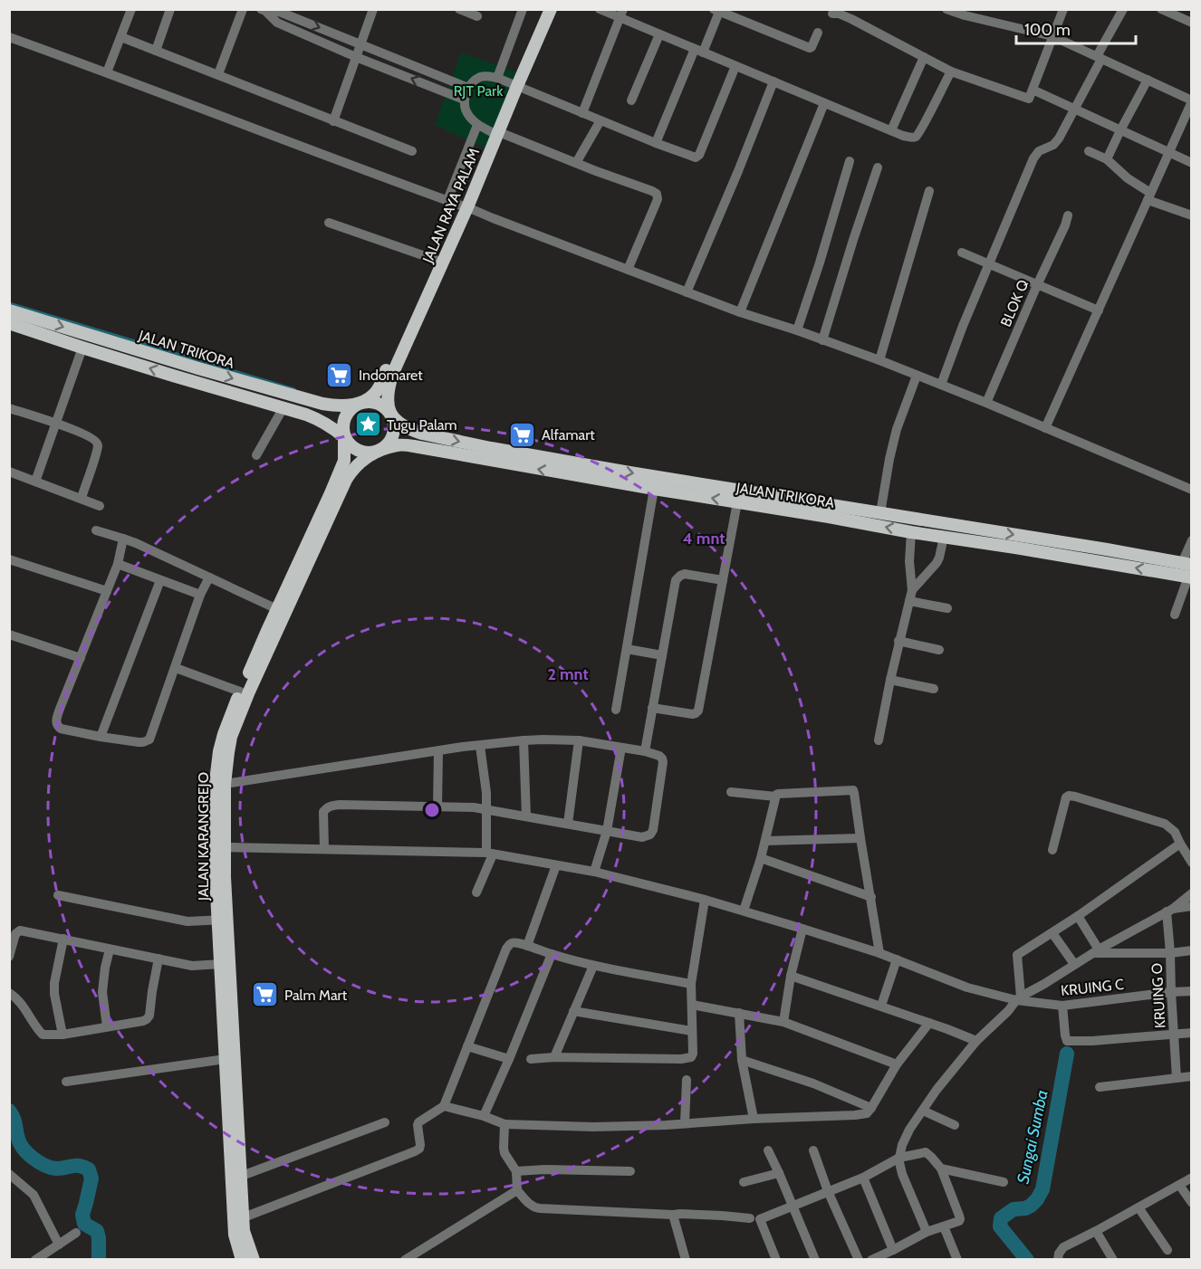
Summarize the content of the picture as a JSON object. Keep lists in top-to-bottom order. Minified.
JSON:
{"streets":{"main road":["JALAN RAYA PALAM","JALAN TRIKORA","JALAN KARANGREJO"],"street":["BLOK Q","KRUING C","KRUING O"]},"crossings":[["JALAN RAYA PALAM","JALAN TRIKORA"],["JALAN RAYA PALAM","JALAN KARANGREJO"],["JALAN TRIKORA","JALAN KARANGREJO"],["JALAN KARANGREJO","KRUING C"],["KRUING C","KRUING O"]],"water":["Sungai Sumba"],"parks":["RJT Park"],"places":{"supermarket":["Indomaret","Alfamart","Palm Mart"],"place":["Tugu Palam"]},"scale_bar":"100 m","rings":["4 mnt","2 mnt"]}
